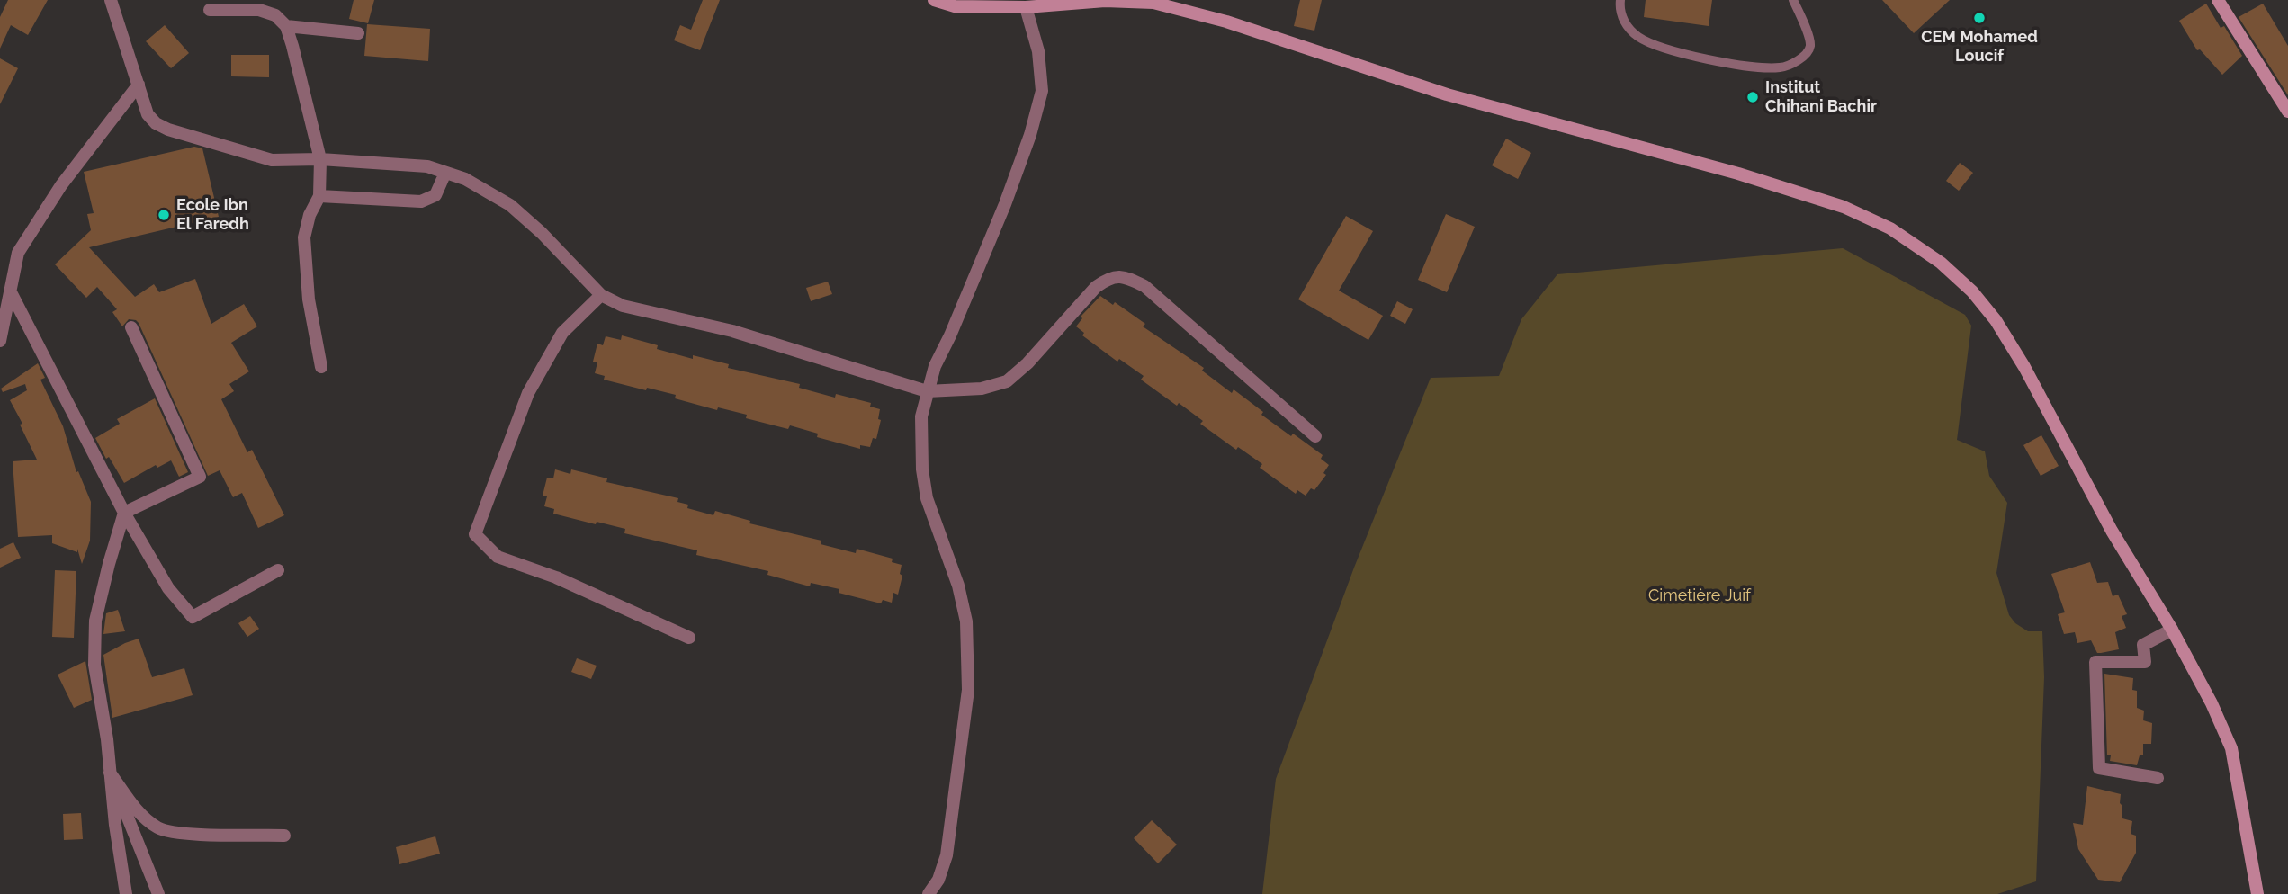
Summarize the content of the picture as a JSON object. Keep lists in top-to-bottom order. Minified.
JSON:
{"parks":["Cimetière Juif"],"places":["CEM Mohamed Loucif","Institut Chihani Bachir","Ecole Ibn El Faredh"]}
